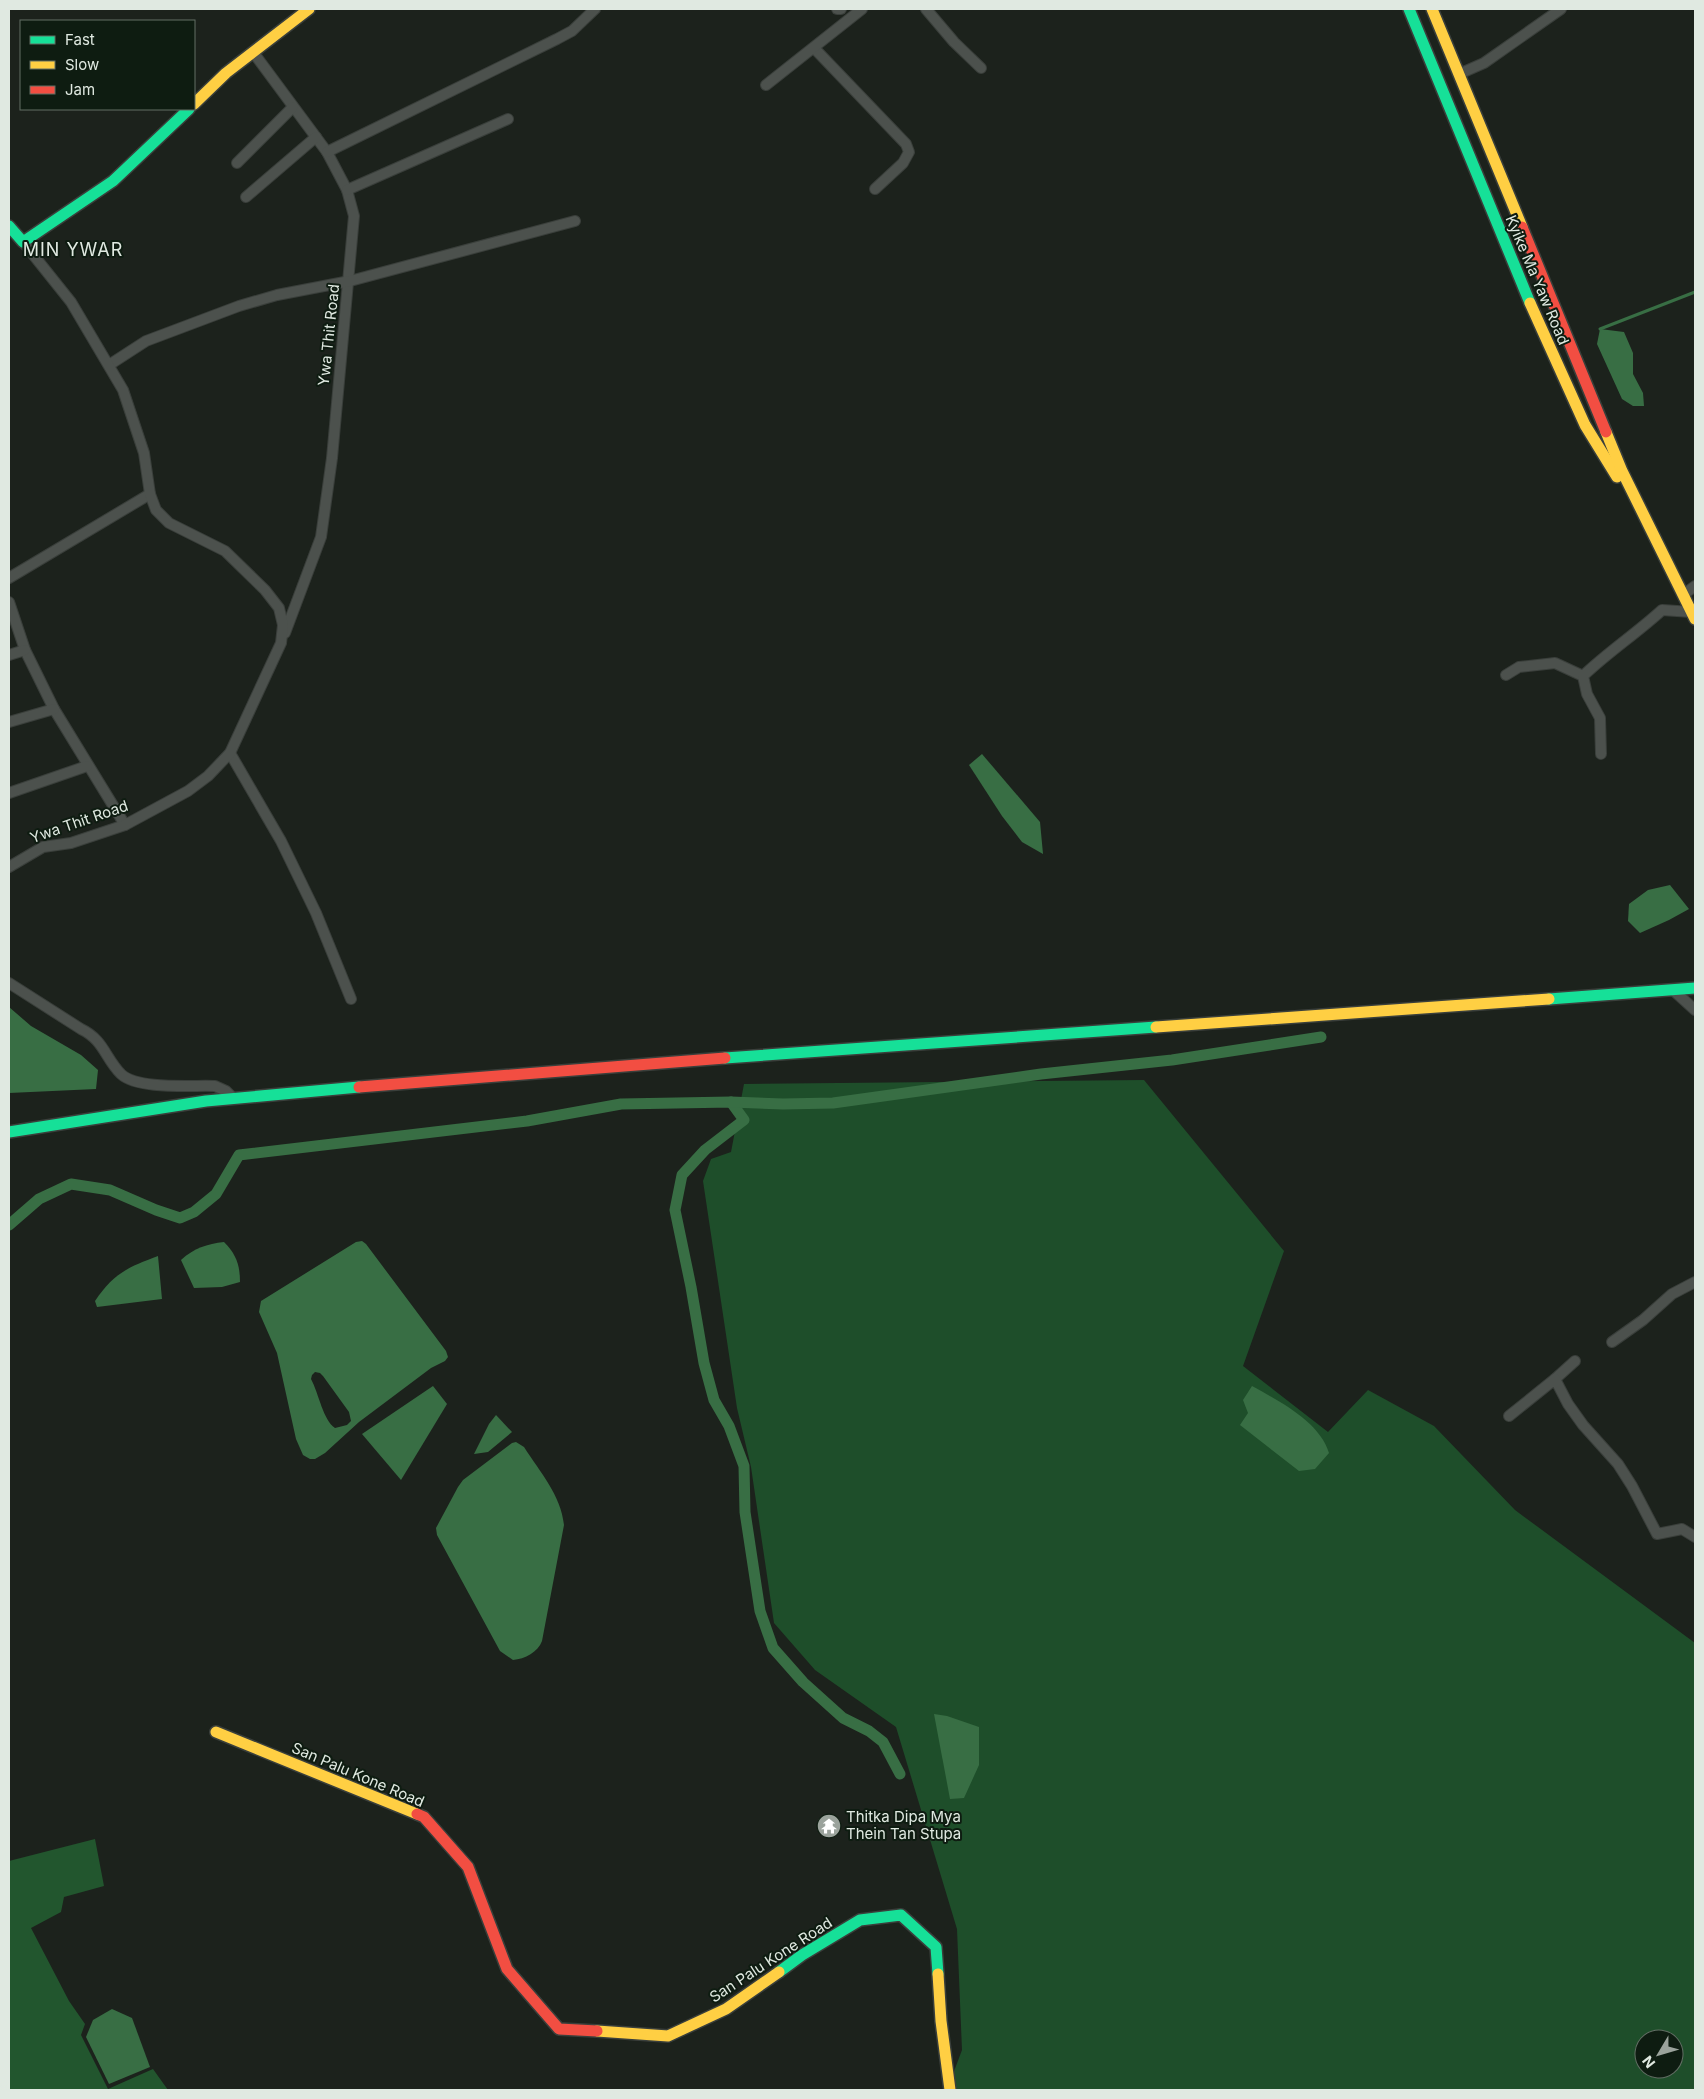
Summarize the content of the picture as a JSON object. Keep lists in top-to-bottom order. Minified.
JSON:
{"streets":{"main road":["Kyike Ma Yaw Road","Ywa Thit Road","San Palu Kone Road"]},"districts":["MIN YWAR"],"places":{"temple":["Thitka Dipa Mya Thein Tan Stupa"]},"legend":["Fast","Slow","Jam"],"north":"bottom left"}
